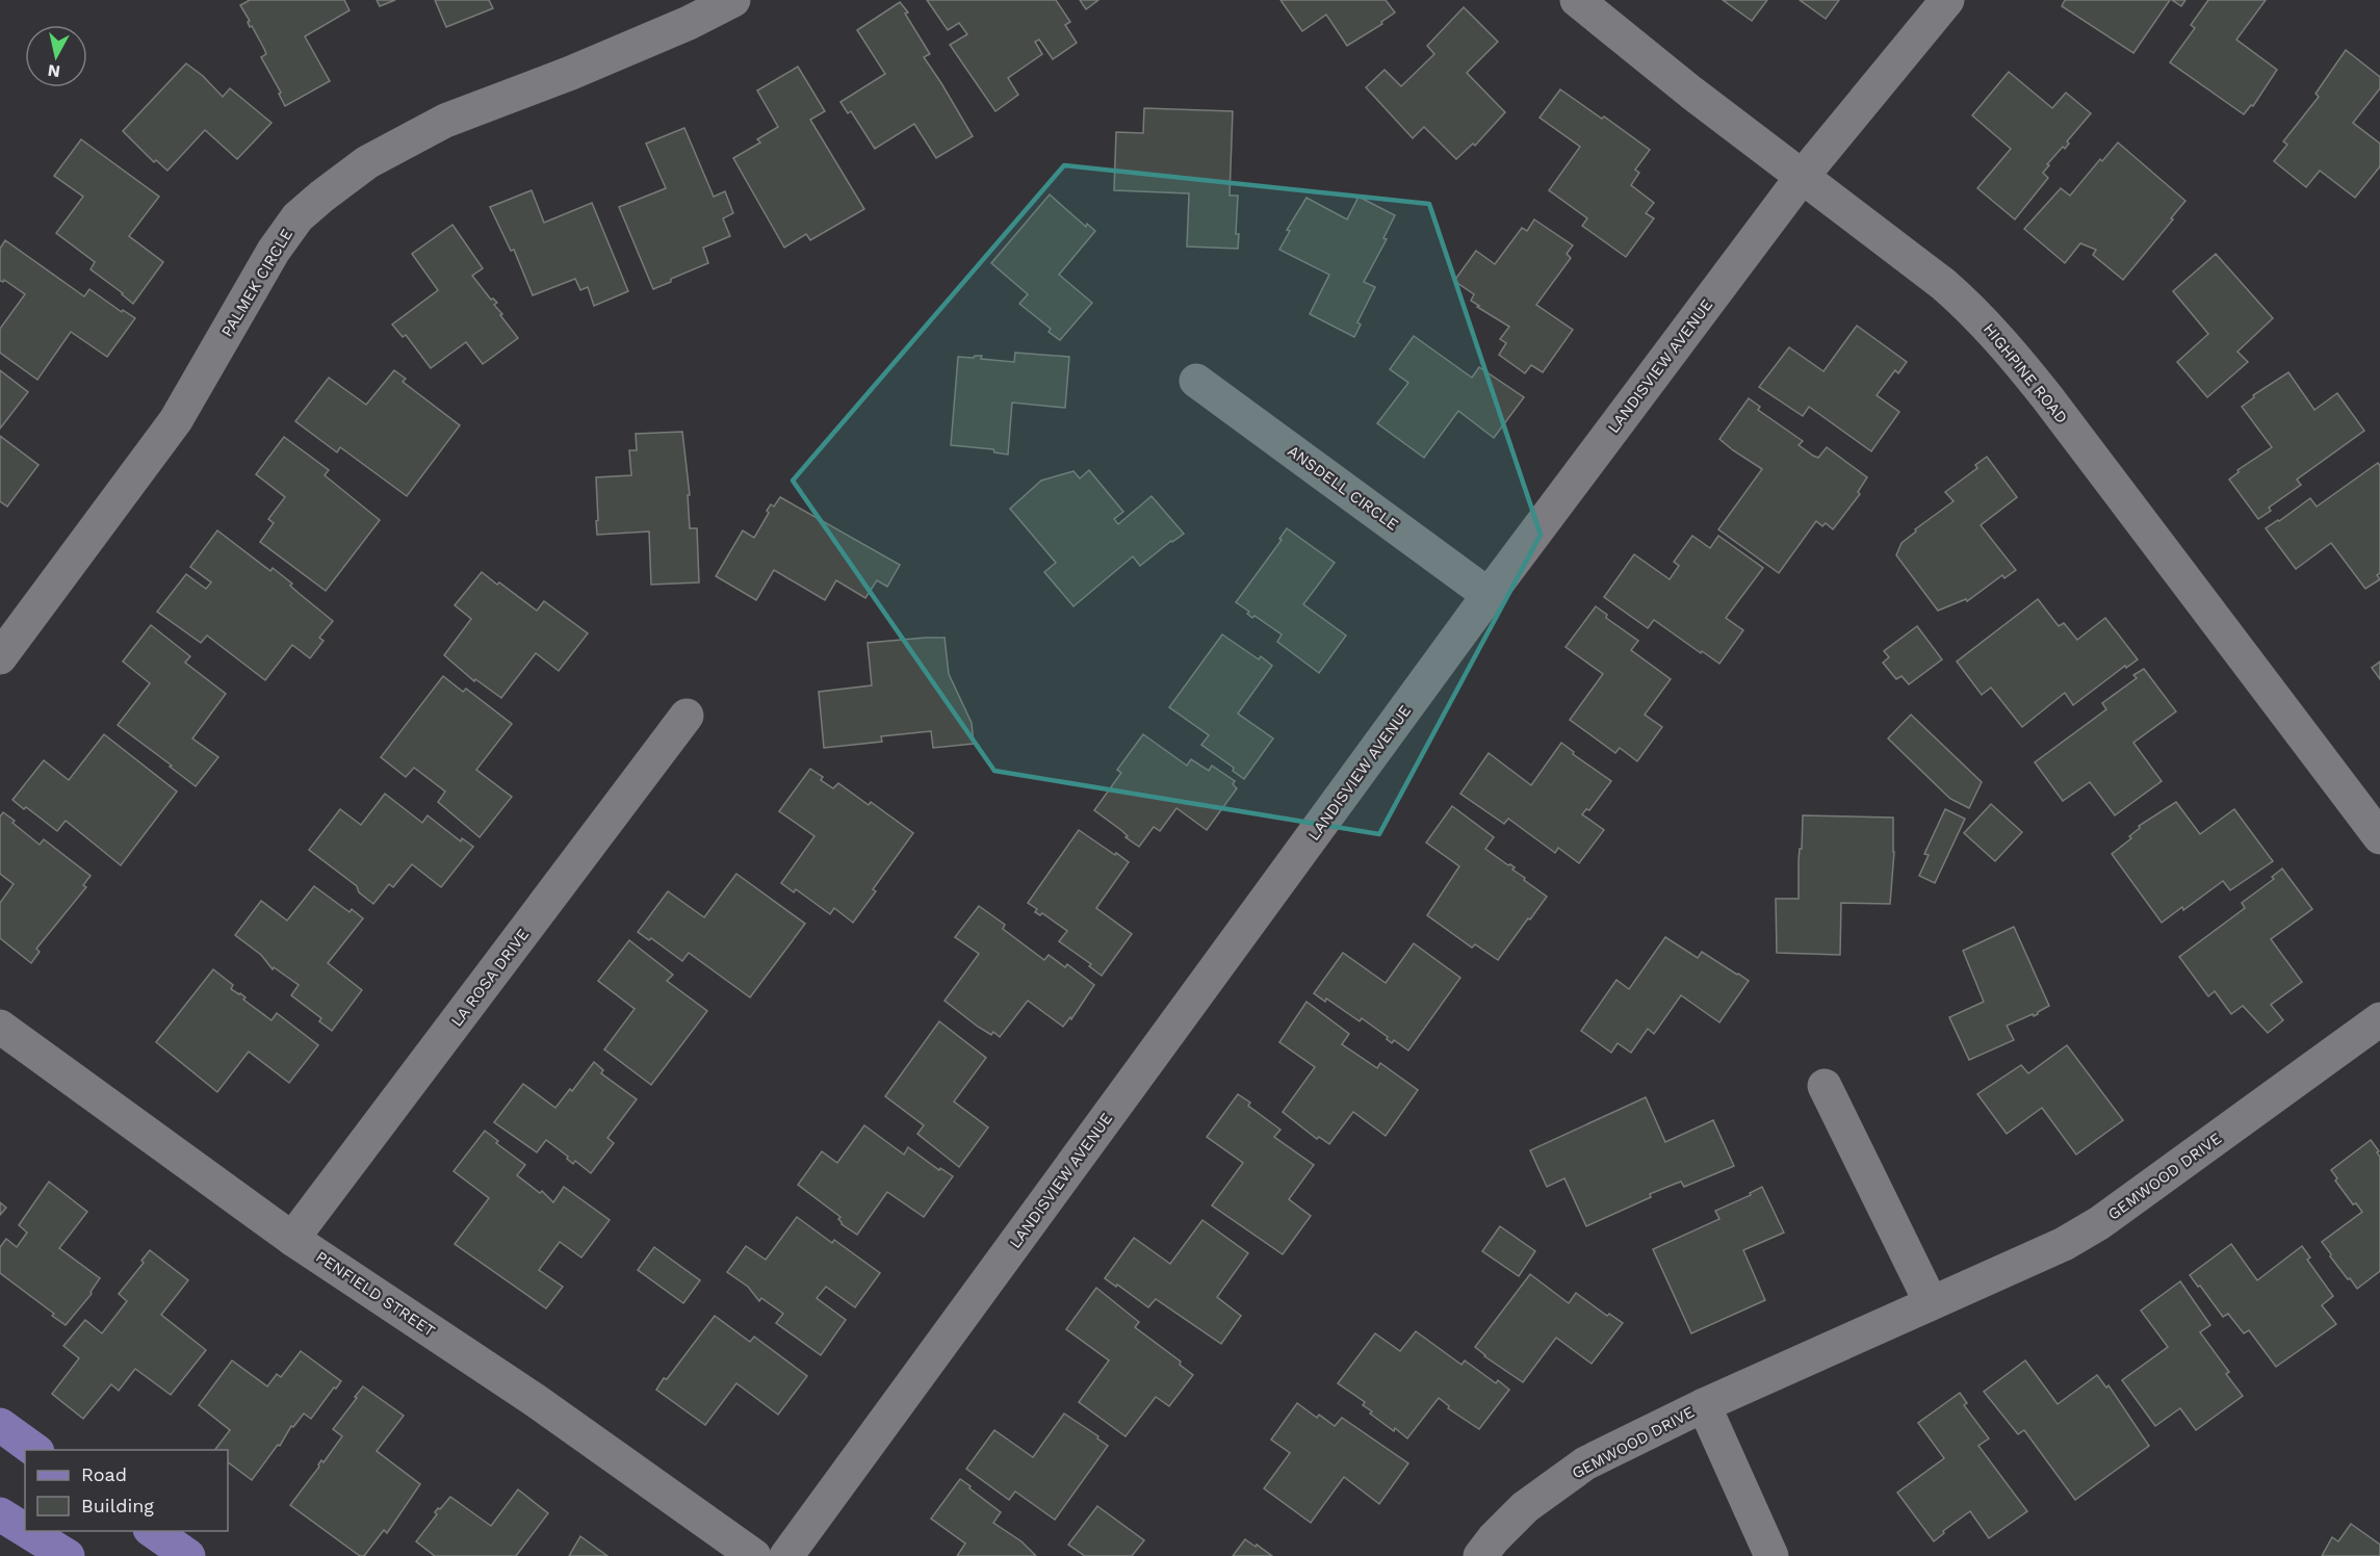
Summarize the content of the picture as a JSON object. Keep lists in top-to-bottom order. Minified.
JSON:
{"streets":{"street":["PALMEK CIRCLE","LANDISVIEW AVENUE","HIGHPINE ROAD","ANSDELL CIRCLE","LA ROSA DRIVE","GEMWOOD DRIVE","PENFIELD STREET"]},"crossings":[["LANDISVIEW AVENUE","HIGHPINE ROAD"],["LANDISVIEW AVENUE","ANSDELL CIRCLE"],["LA ROSA DRIVE","PENFIELD STREET"]],"legend":["Road","Building"],"north":"bottom"}
